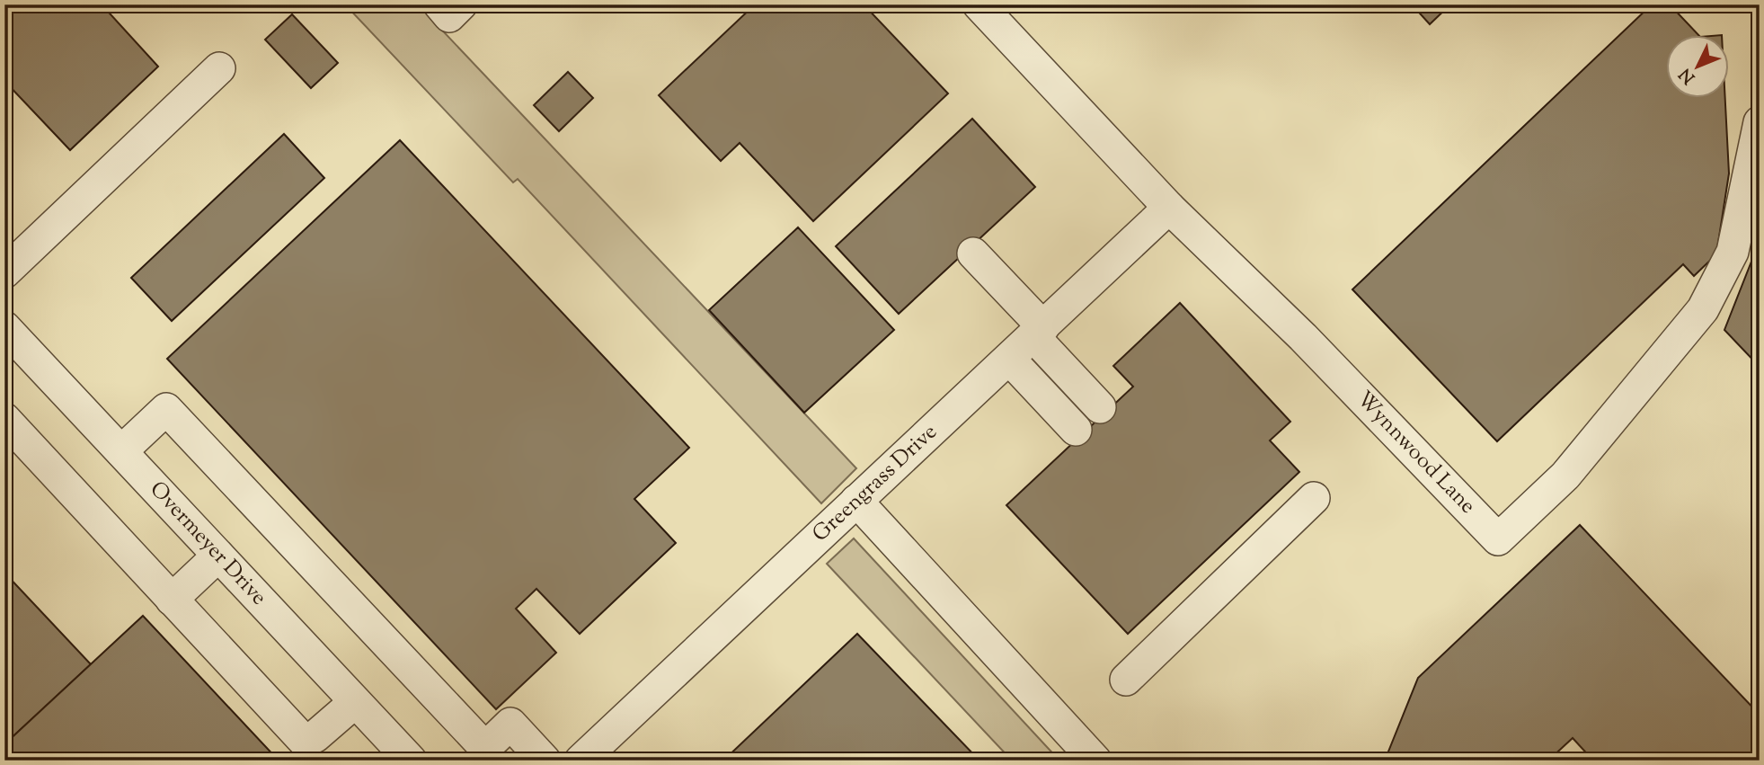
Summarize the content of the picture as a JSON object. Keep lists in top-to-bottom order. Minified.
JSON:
{"streets":{"street":["Wynnwood Lane","Greengrass Drive","Overmeyer Drive"]},"crossings":[["Wynnwood Lane","Greengrass Drive"]],"north":"bottom left"}
